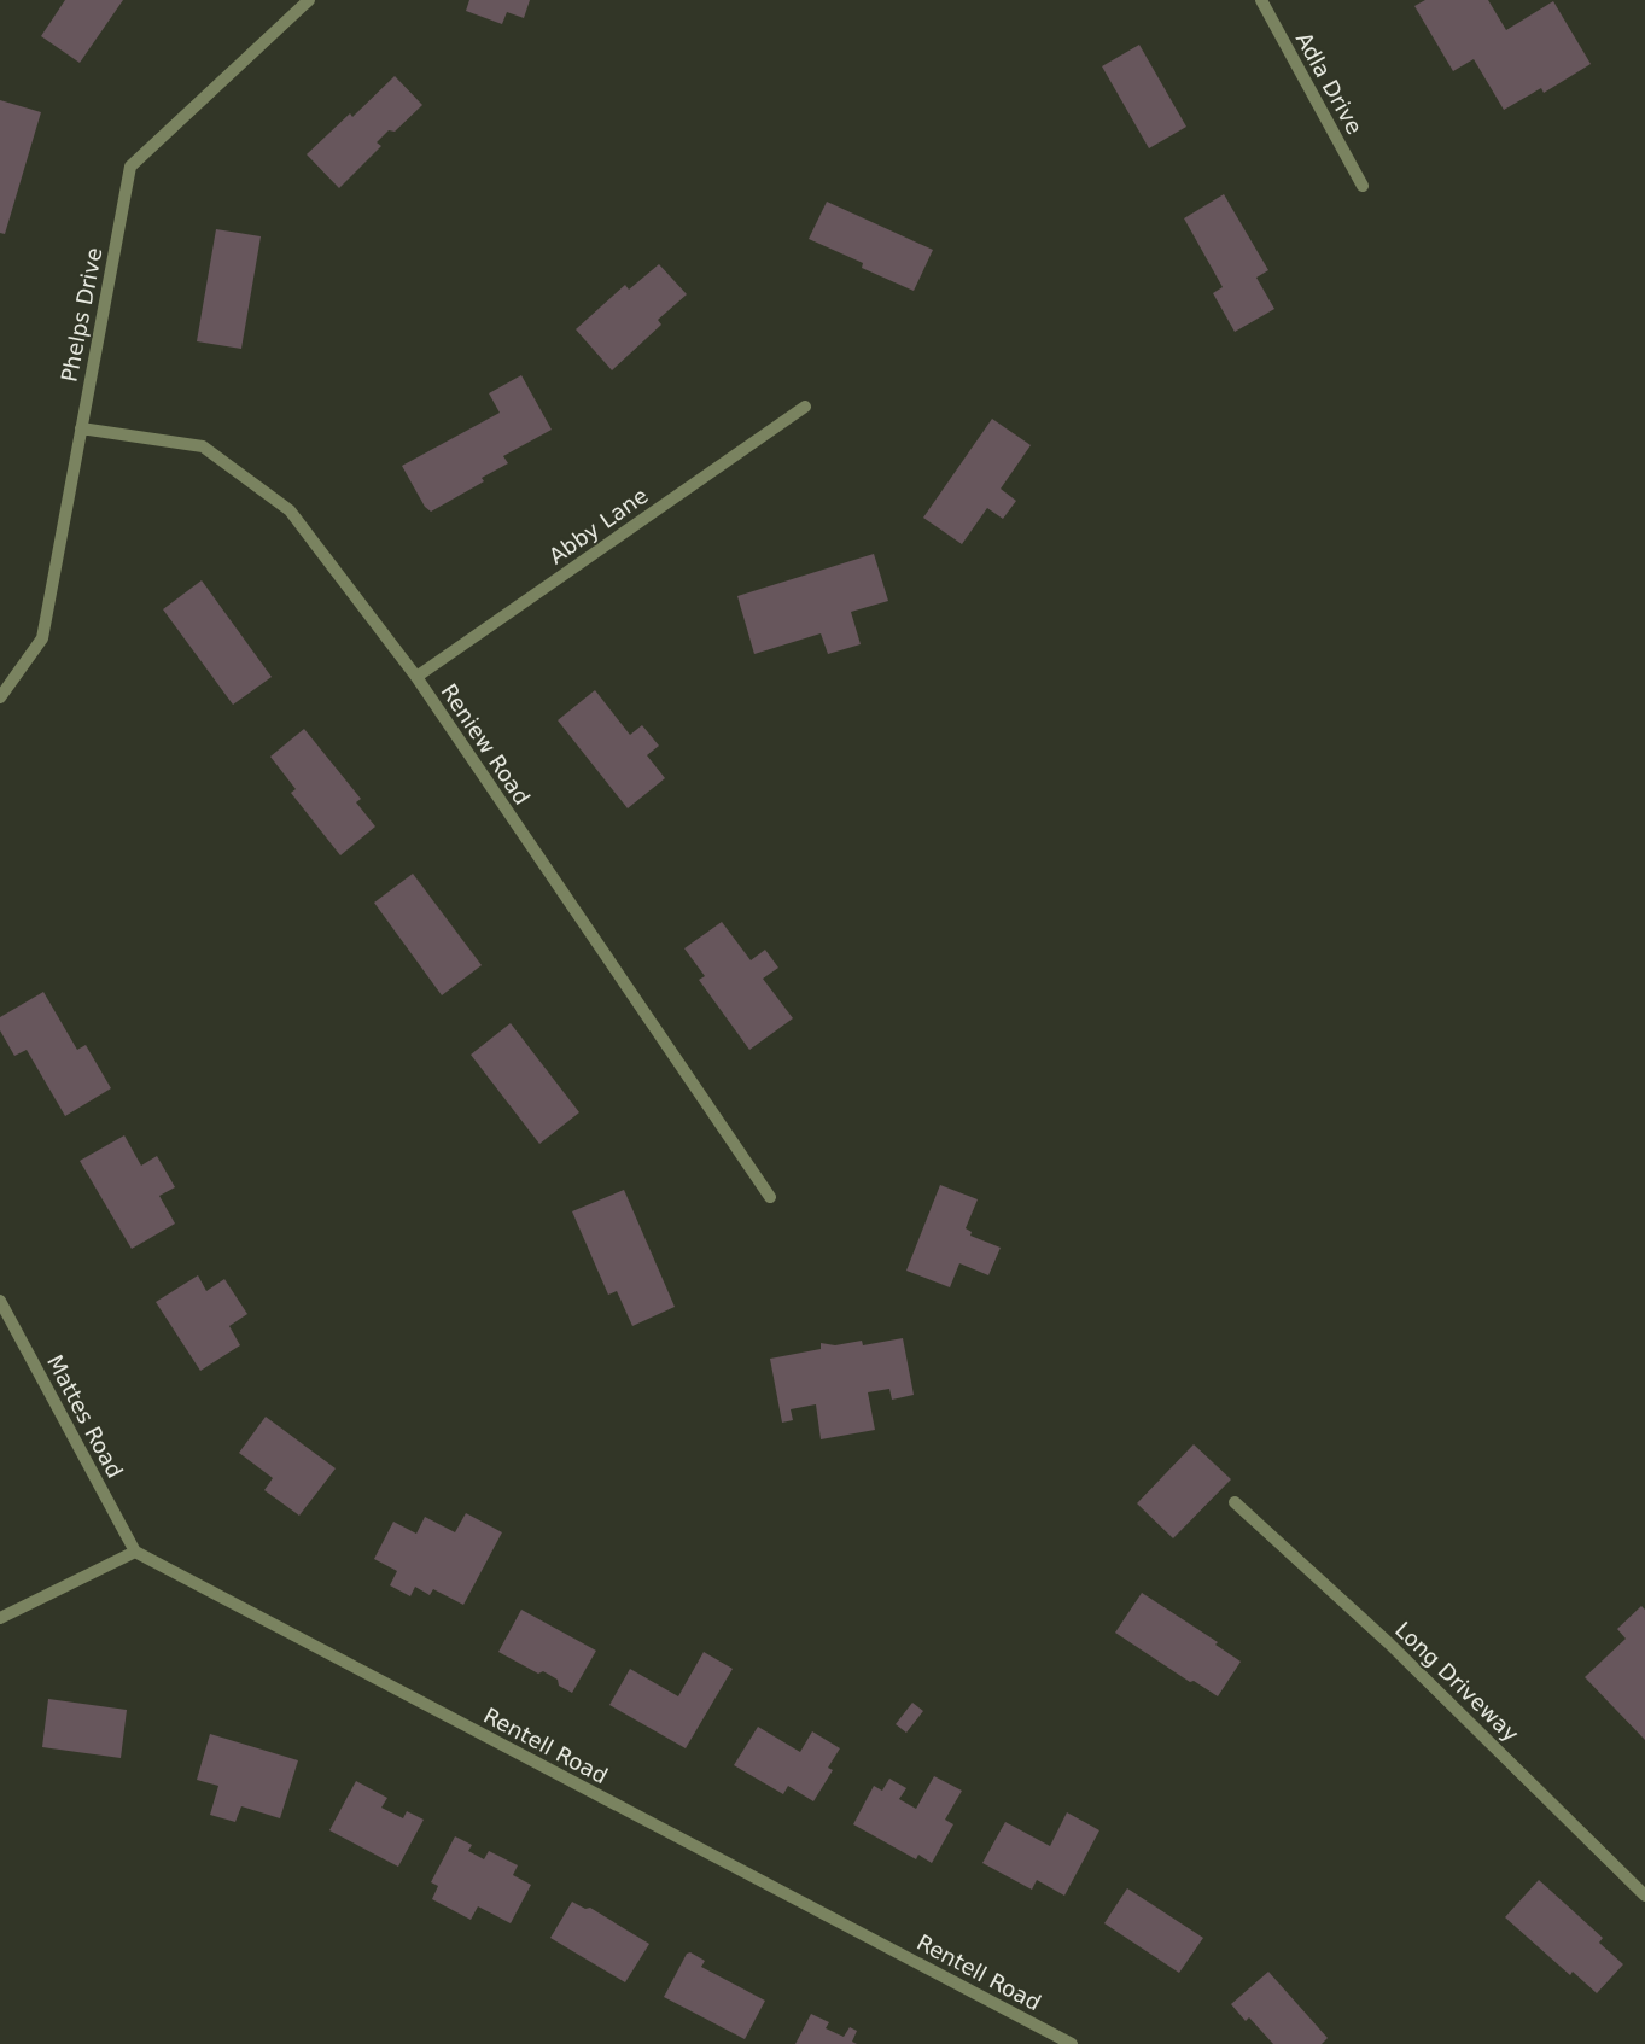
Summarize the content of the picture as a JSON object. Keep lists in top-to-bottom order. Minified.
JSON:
{"streets":{"street":["Adla Drive","Phelps Drive","Abby Lane","Reniew Road","Mattes Road","Long Driveway","Rentell Road"]},"crossings":[["Phelps Drive","Reniew Road"],["Abby Lane","Reniew Road"],["Mattes Road","Rentell Road"]]}
